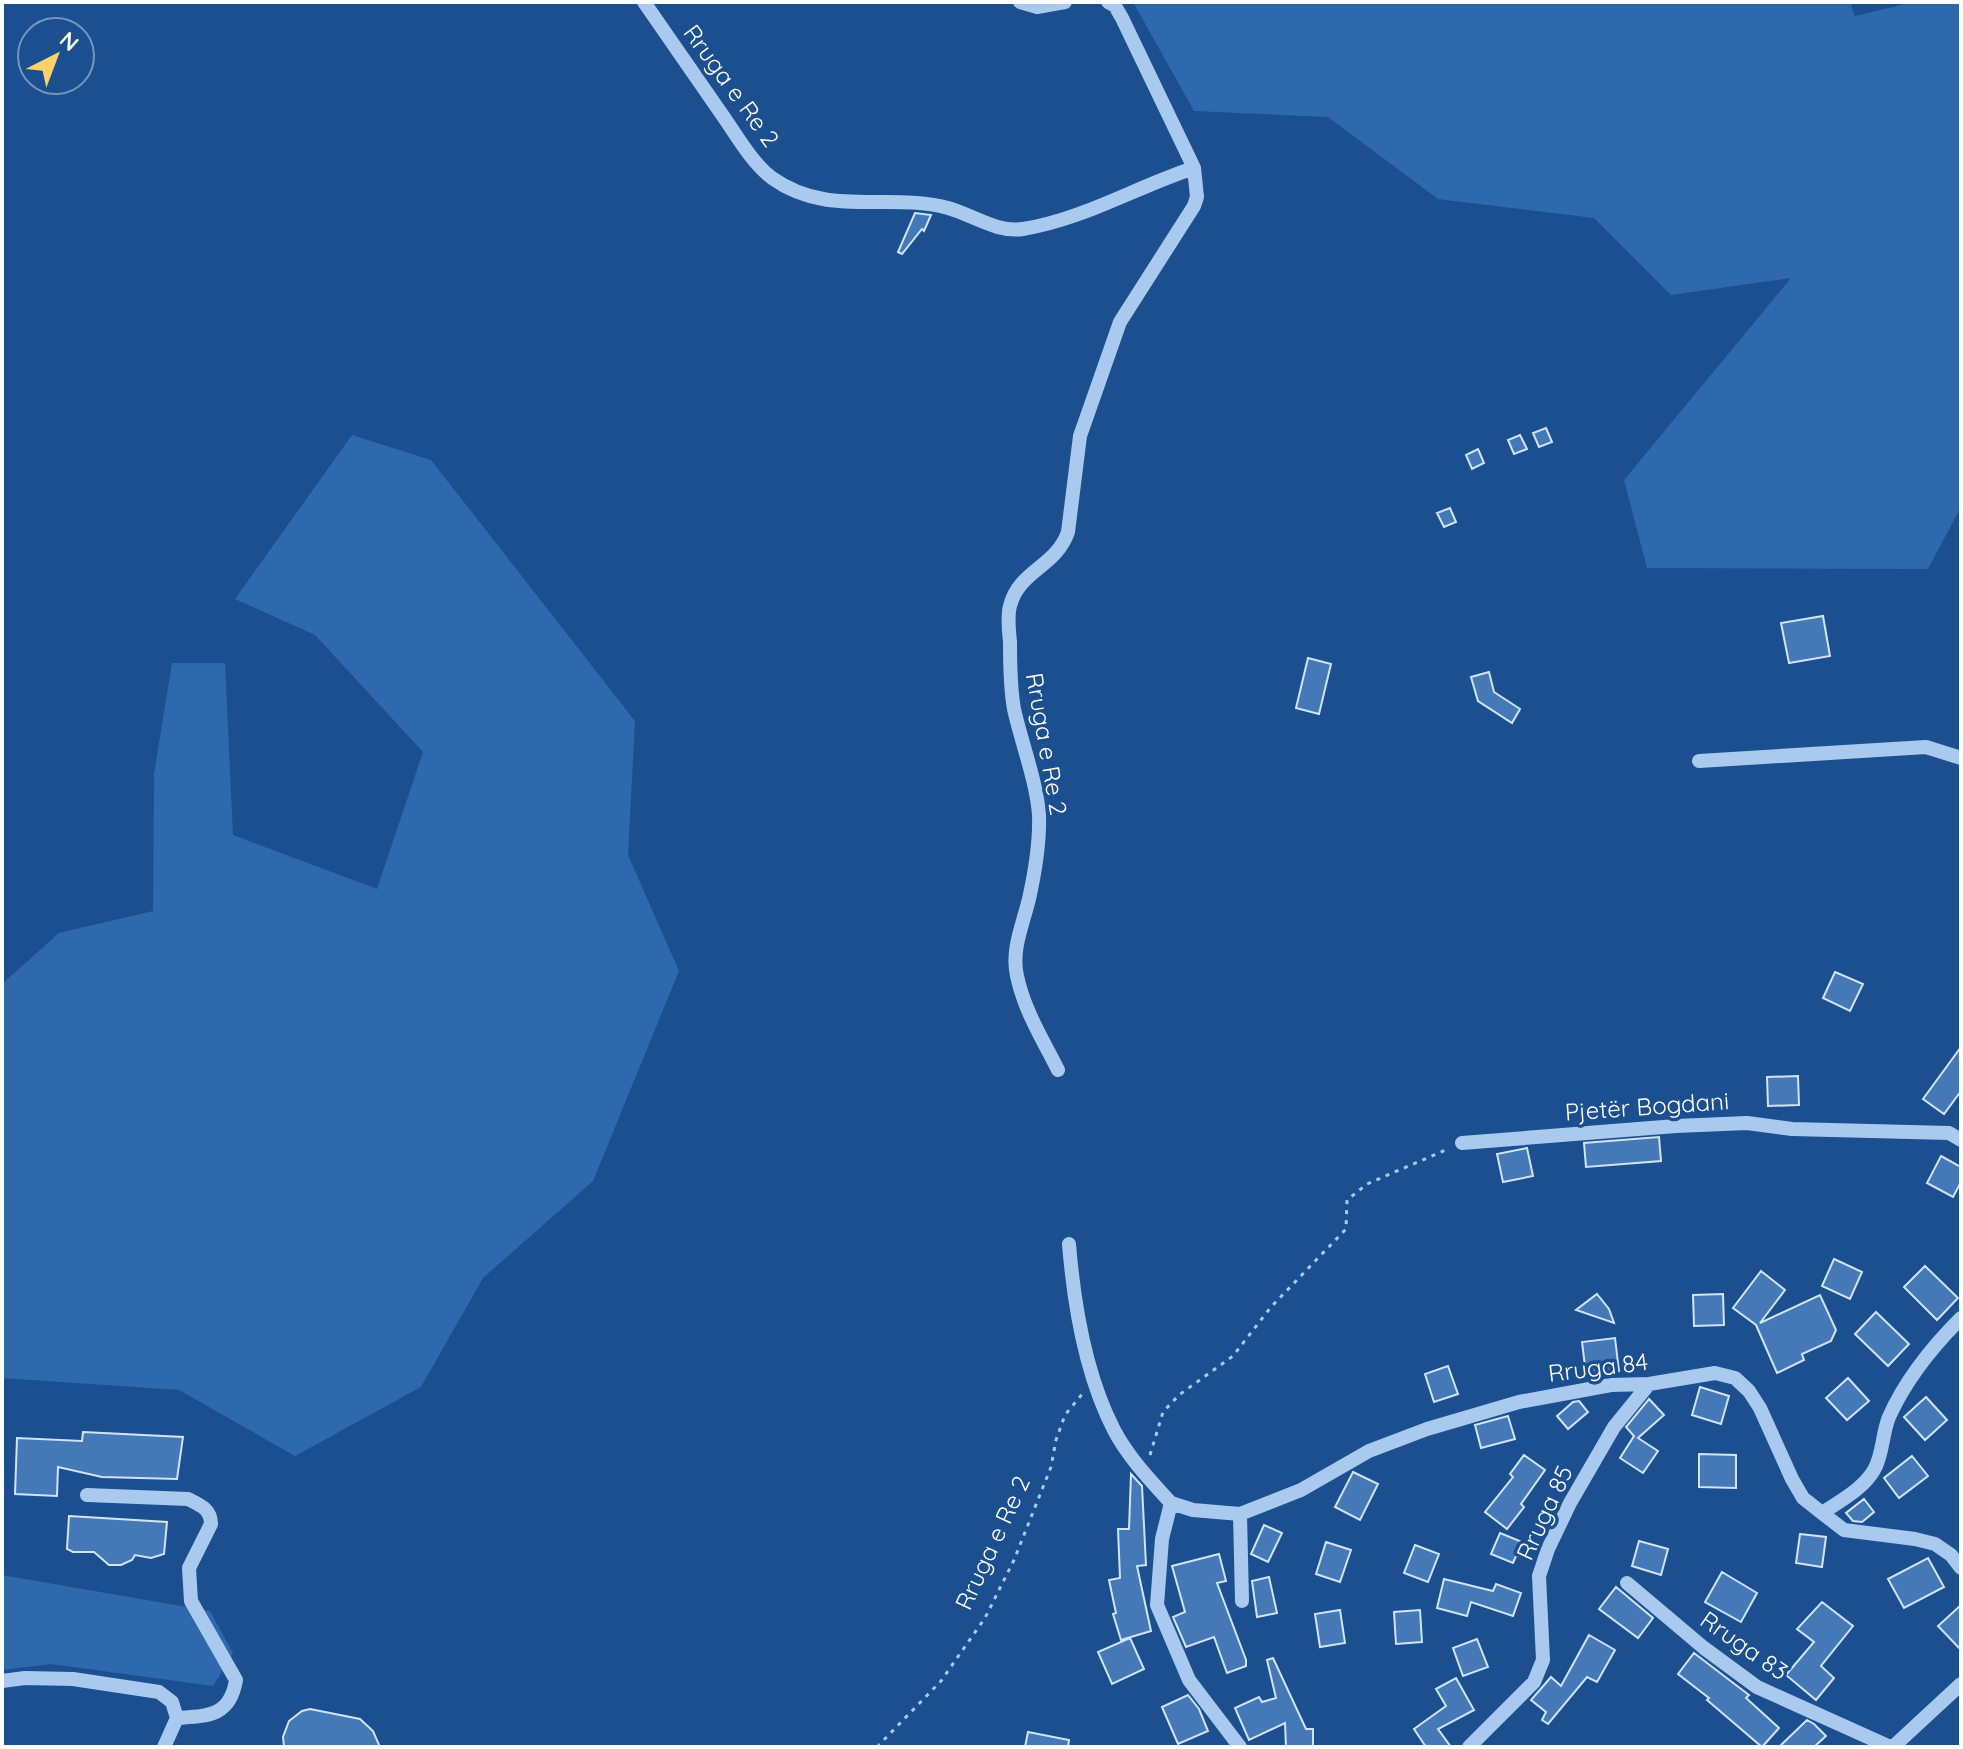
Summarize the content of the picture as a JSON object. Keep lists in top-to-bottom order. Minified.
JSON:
{"streets":{"street":["Rruga e Re 2","Pjetër Bogdani","Rruga 84","Rruga 85","Rruga 83"]},"crossings":[["Rruga 84","Rruga 85"]],"north":"top right"}
